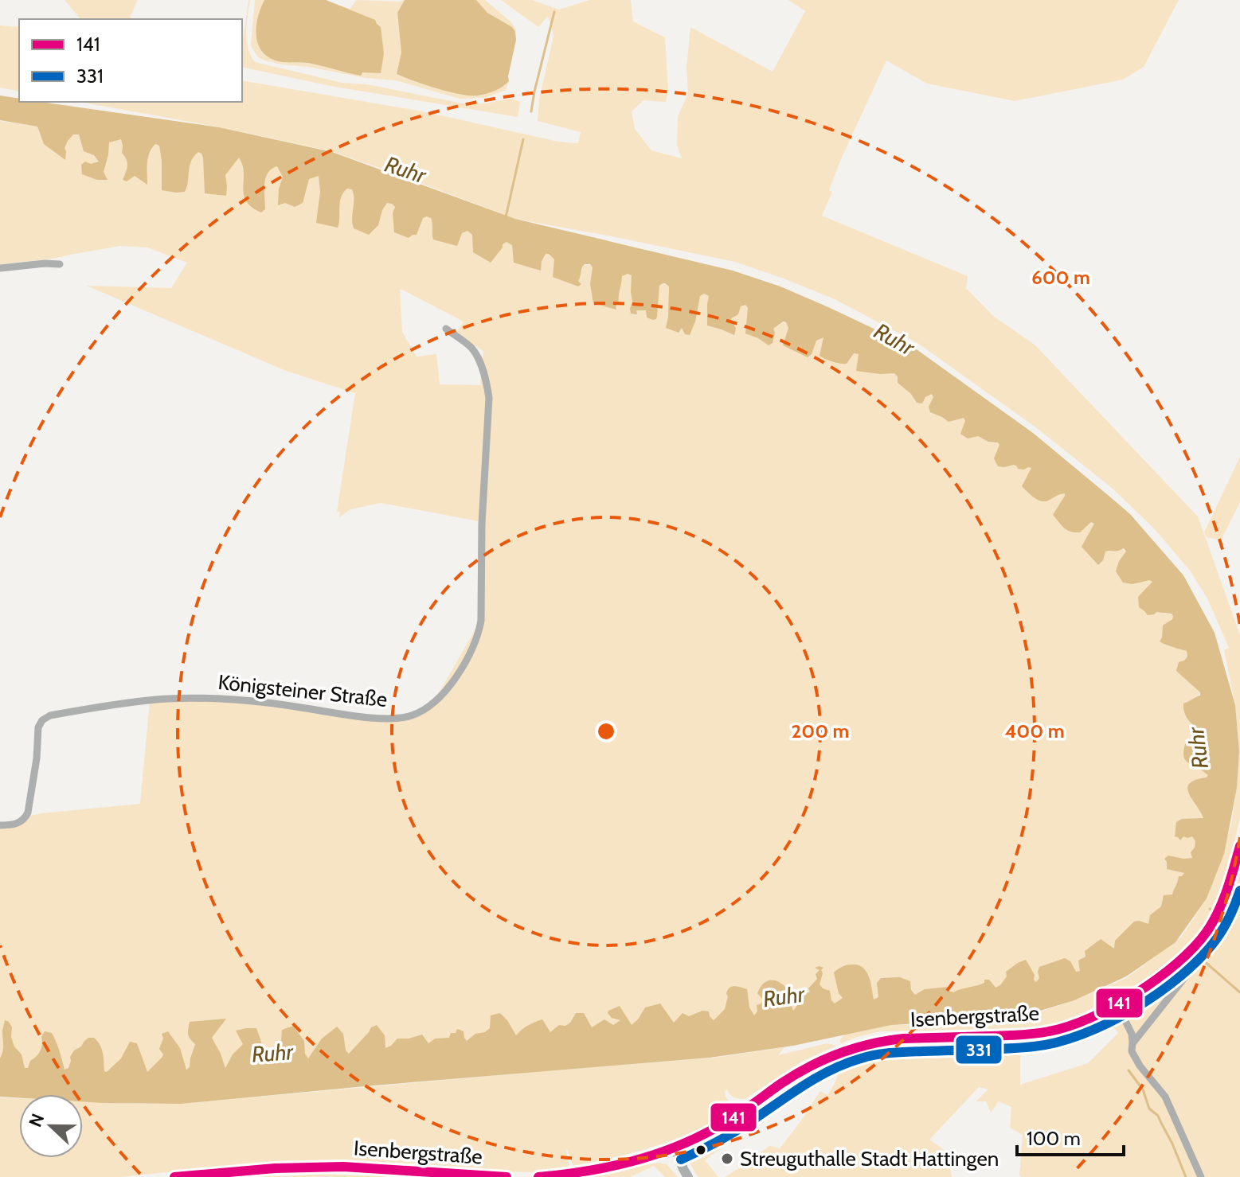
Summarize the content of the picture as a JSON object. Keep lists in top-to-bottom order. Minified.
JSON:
{"streets":{"main road":["Isenbergstraße"],"street":["Königsteiner Straße"]},"water":["Ruhr"],"places":["Streuguthalle Stadt Hattingen"],"lines":["transit line 141","transit line 331"],"legend":["141","331"],"scale_bar":"100 m","north":"left","rings":["600 m","200 m","400 m"]}
